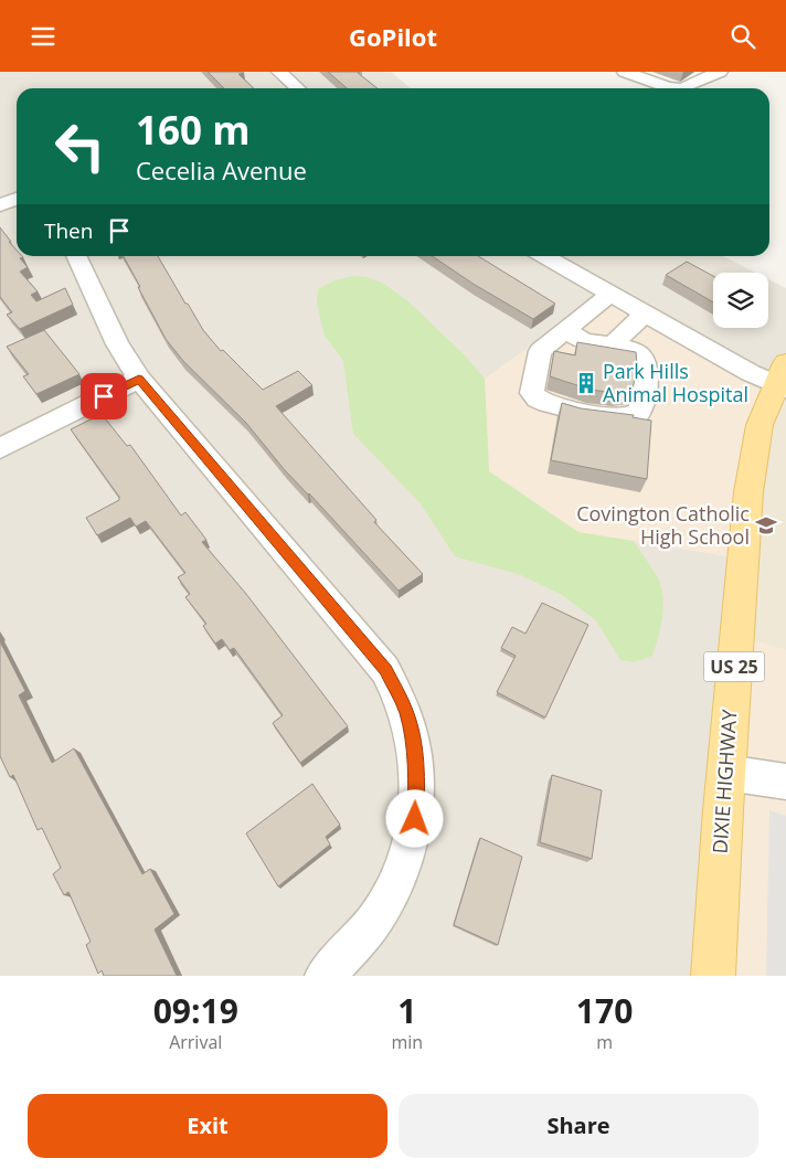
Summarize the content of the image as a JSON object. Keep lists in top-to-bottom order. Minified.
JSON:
{"streets":{"main road":["US 25","DIXIE HIGHWAY"]},"places":{"building":["Park Hills Animal Hospital"],"school or university":["Covington Catholic High School"]},"page":{"header":"GoPilot","turn":["160 m","Cecelia Avenue"],"then":"Then","eta":["09:19","Arrival","1","min","170","m"],"buttons":["Exit","Share"]}}
